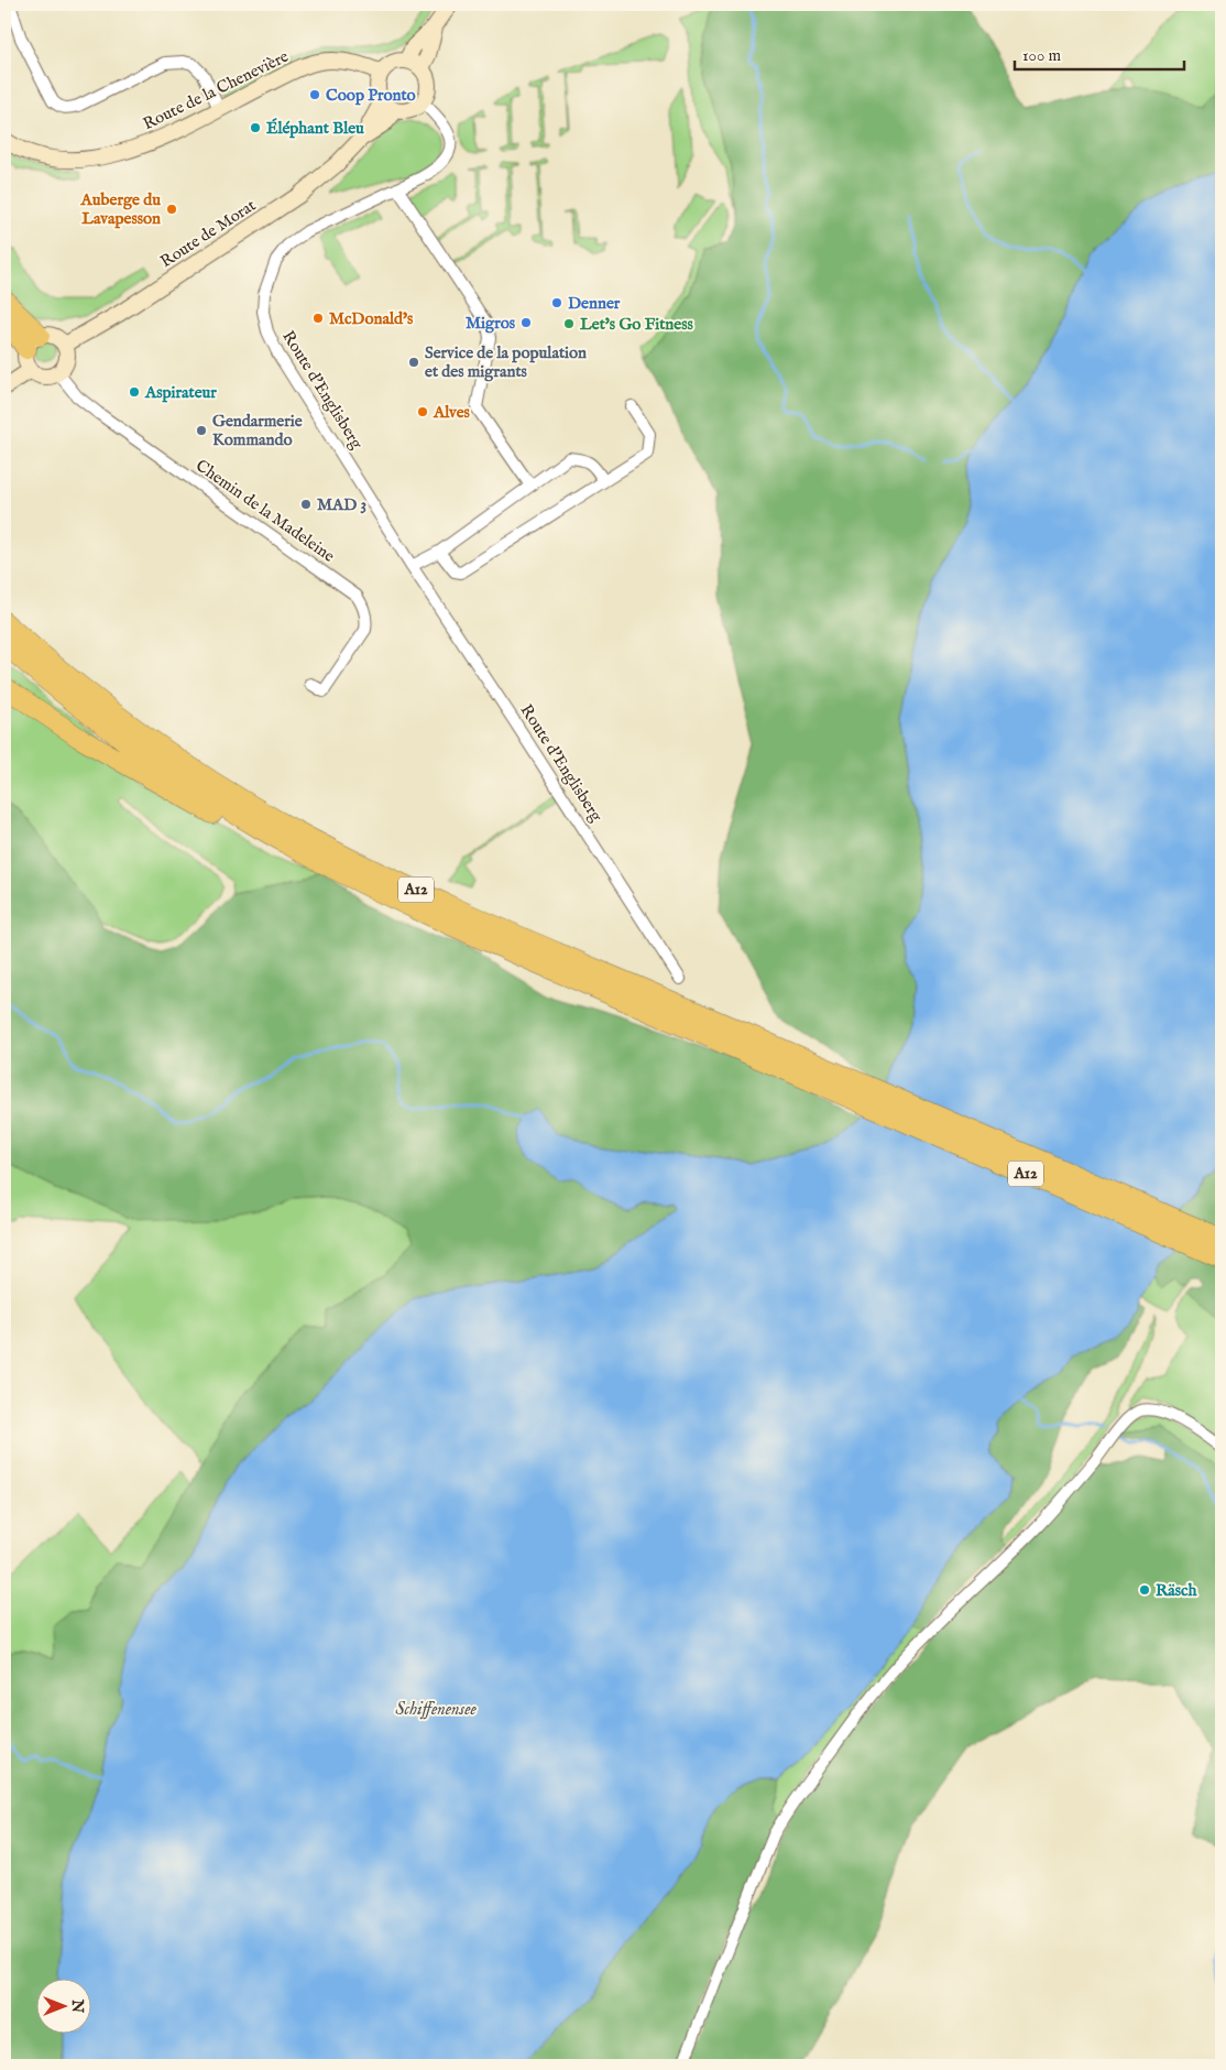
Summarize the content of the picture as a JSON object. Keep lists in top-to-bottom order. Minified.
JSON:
{"streets":{"highway":["A12"],"main road":["Route de la Chenevière","Route de Morat"],"street":["Route d'Englisberg","Chemin de la Madeleine"]},"crossings":[["Route de la Chenevière","Route de Morat"],["Route de la Chenevière","Route d'Englisberg"],["Route de Morat","Route d'Englisberg"],["Route de Morat","Chemin de la Madeleine"]],"water":["Schiffenensee"],"places":["Coop Pronto","Éléphant Bleu","Auberge du Lavapesson","Denner","McDonald's","Migros","Let's Go Fitness","Service de la population et des migrants","Aspirateur","Alves","Gendarmerie Kommando","MAD 3","Räsch"],"scale_bar":"100 m","north":"right"}
